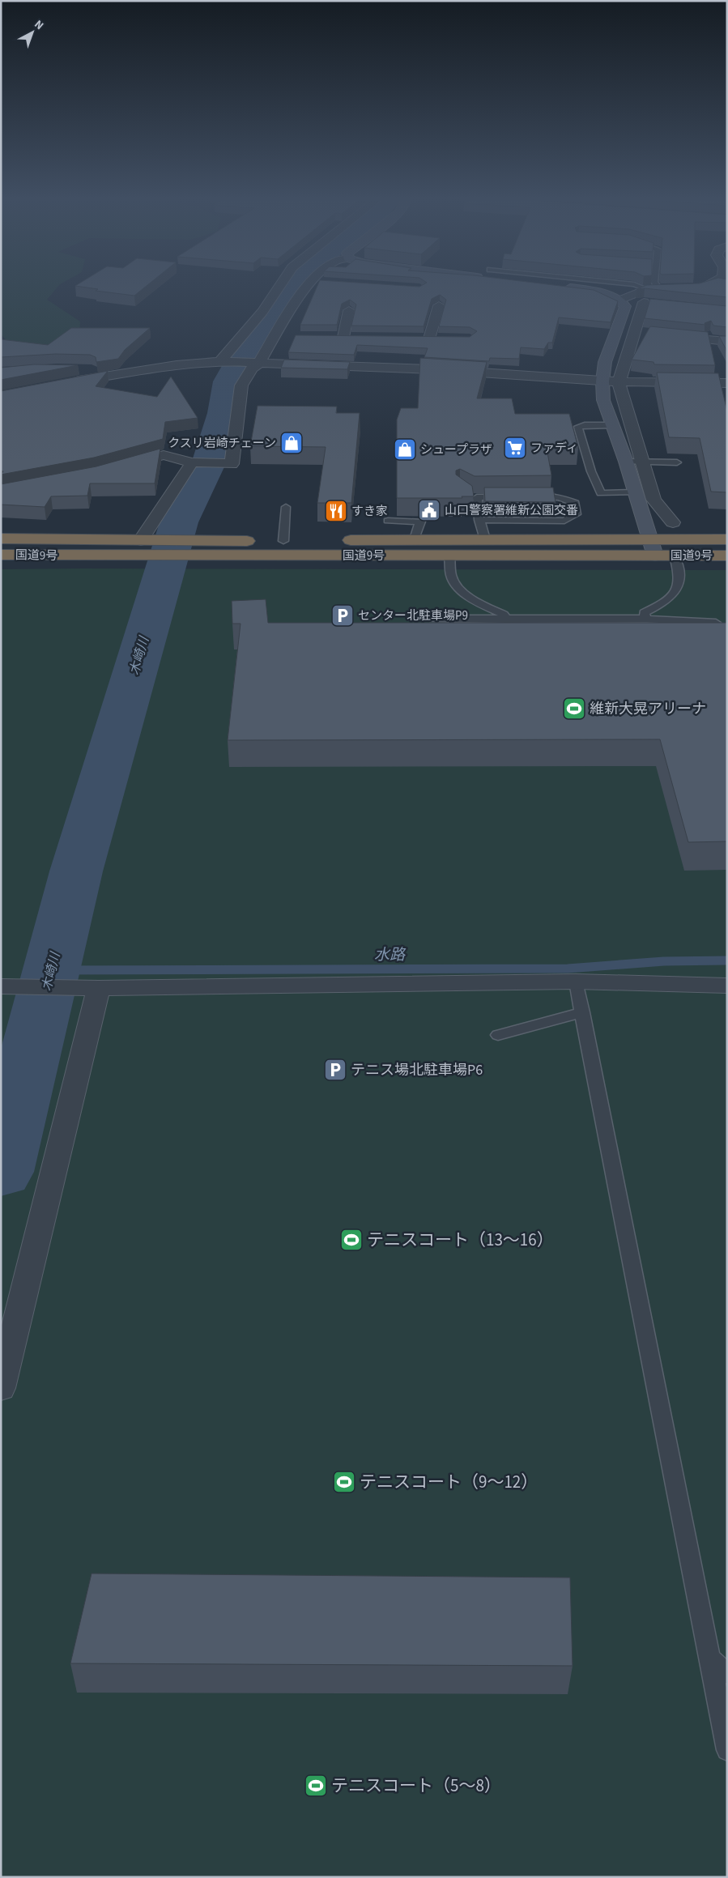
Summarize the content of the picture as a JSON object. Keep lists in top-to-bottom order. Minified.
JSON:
{"streets":{"highway":["国道9号"]},"water":["木崎川","水路"],"places":{"shop":["クスリ岩崎チェーン","シュープラザ"],"supermarket":["ファディ"],"public building":["山口警察署維新公園交番"],"restaurant":["すき家"],"parking":["センター北駐車場P9","テニス場北駐車場P6"],"sports":["維新大晃アリーナ","テニスコート（13～16）","テニスコート（9～12）","テニスコート（5～8）"]},"north":"top right"}
